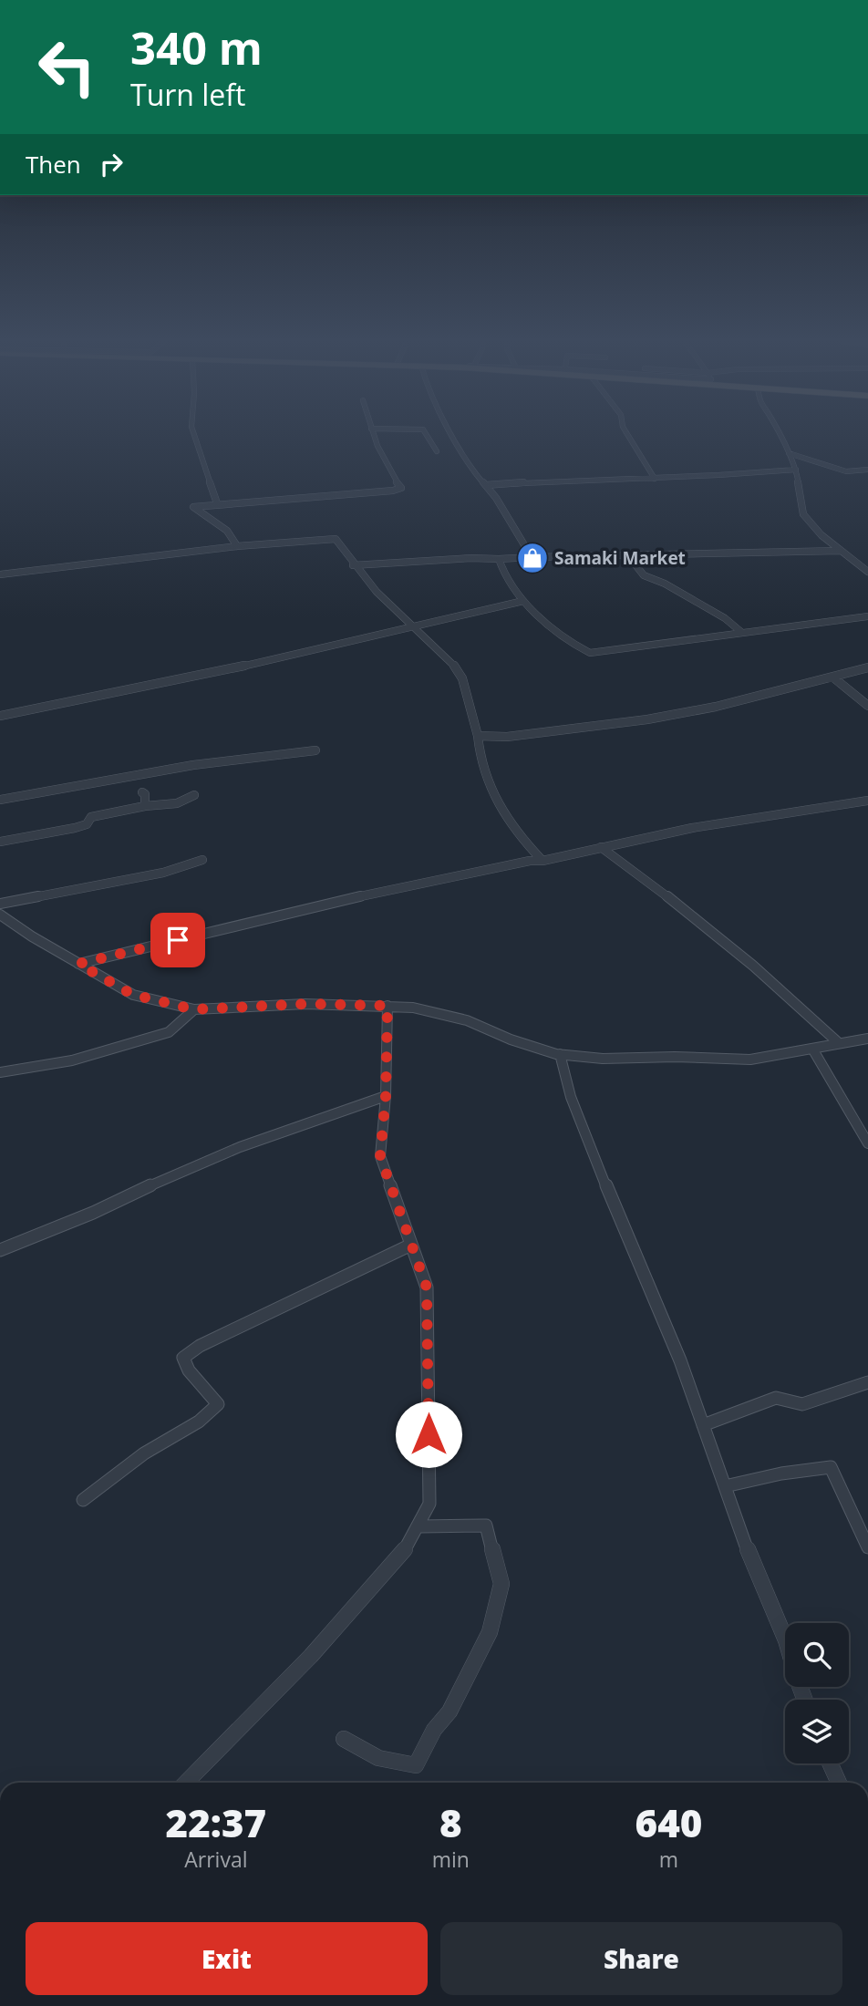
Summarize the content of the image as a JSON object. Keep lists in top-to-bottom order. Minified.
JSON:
{"places":{"shop":["Samaki Market"]},"page":{"turn":["340 m","Turn left"],"then":"Then","eta":["22:37","Arrival","8","min","640","m"],"buttons":["Exit","Share"]}}
